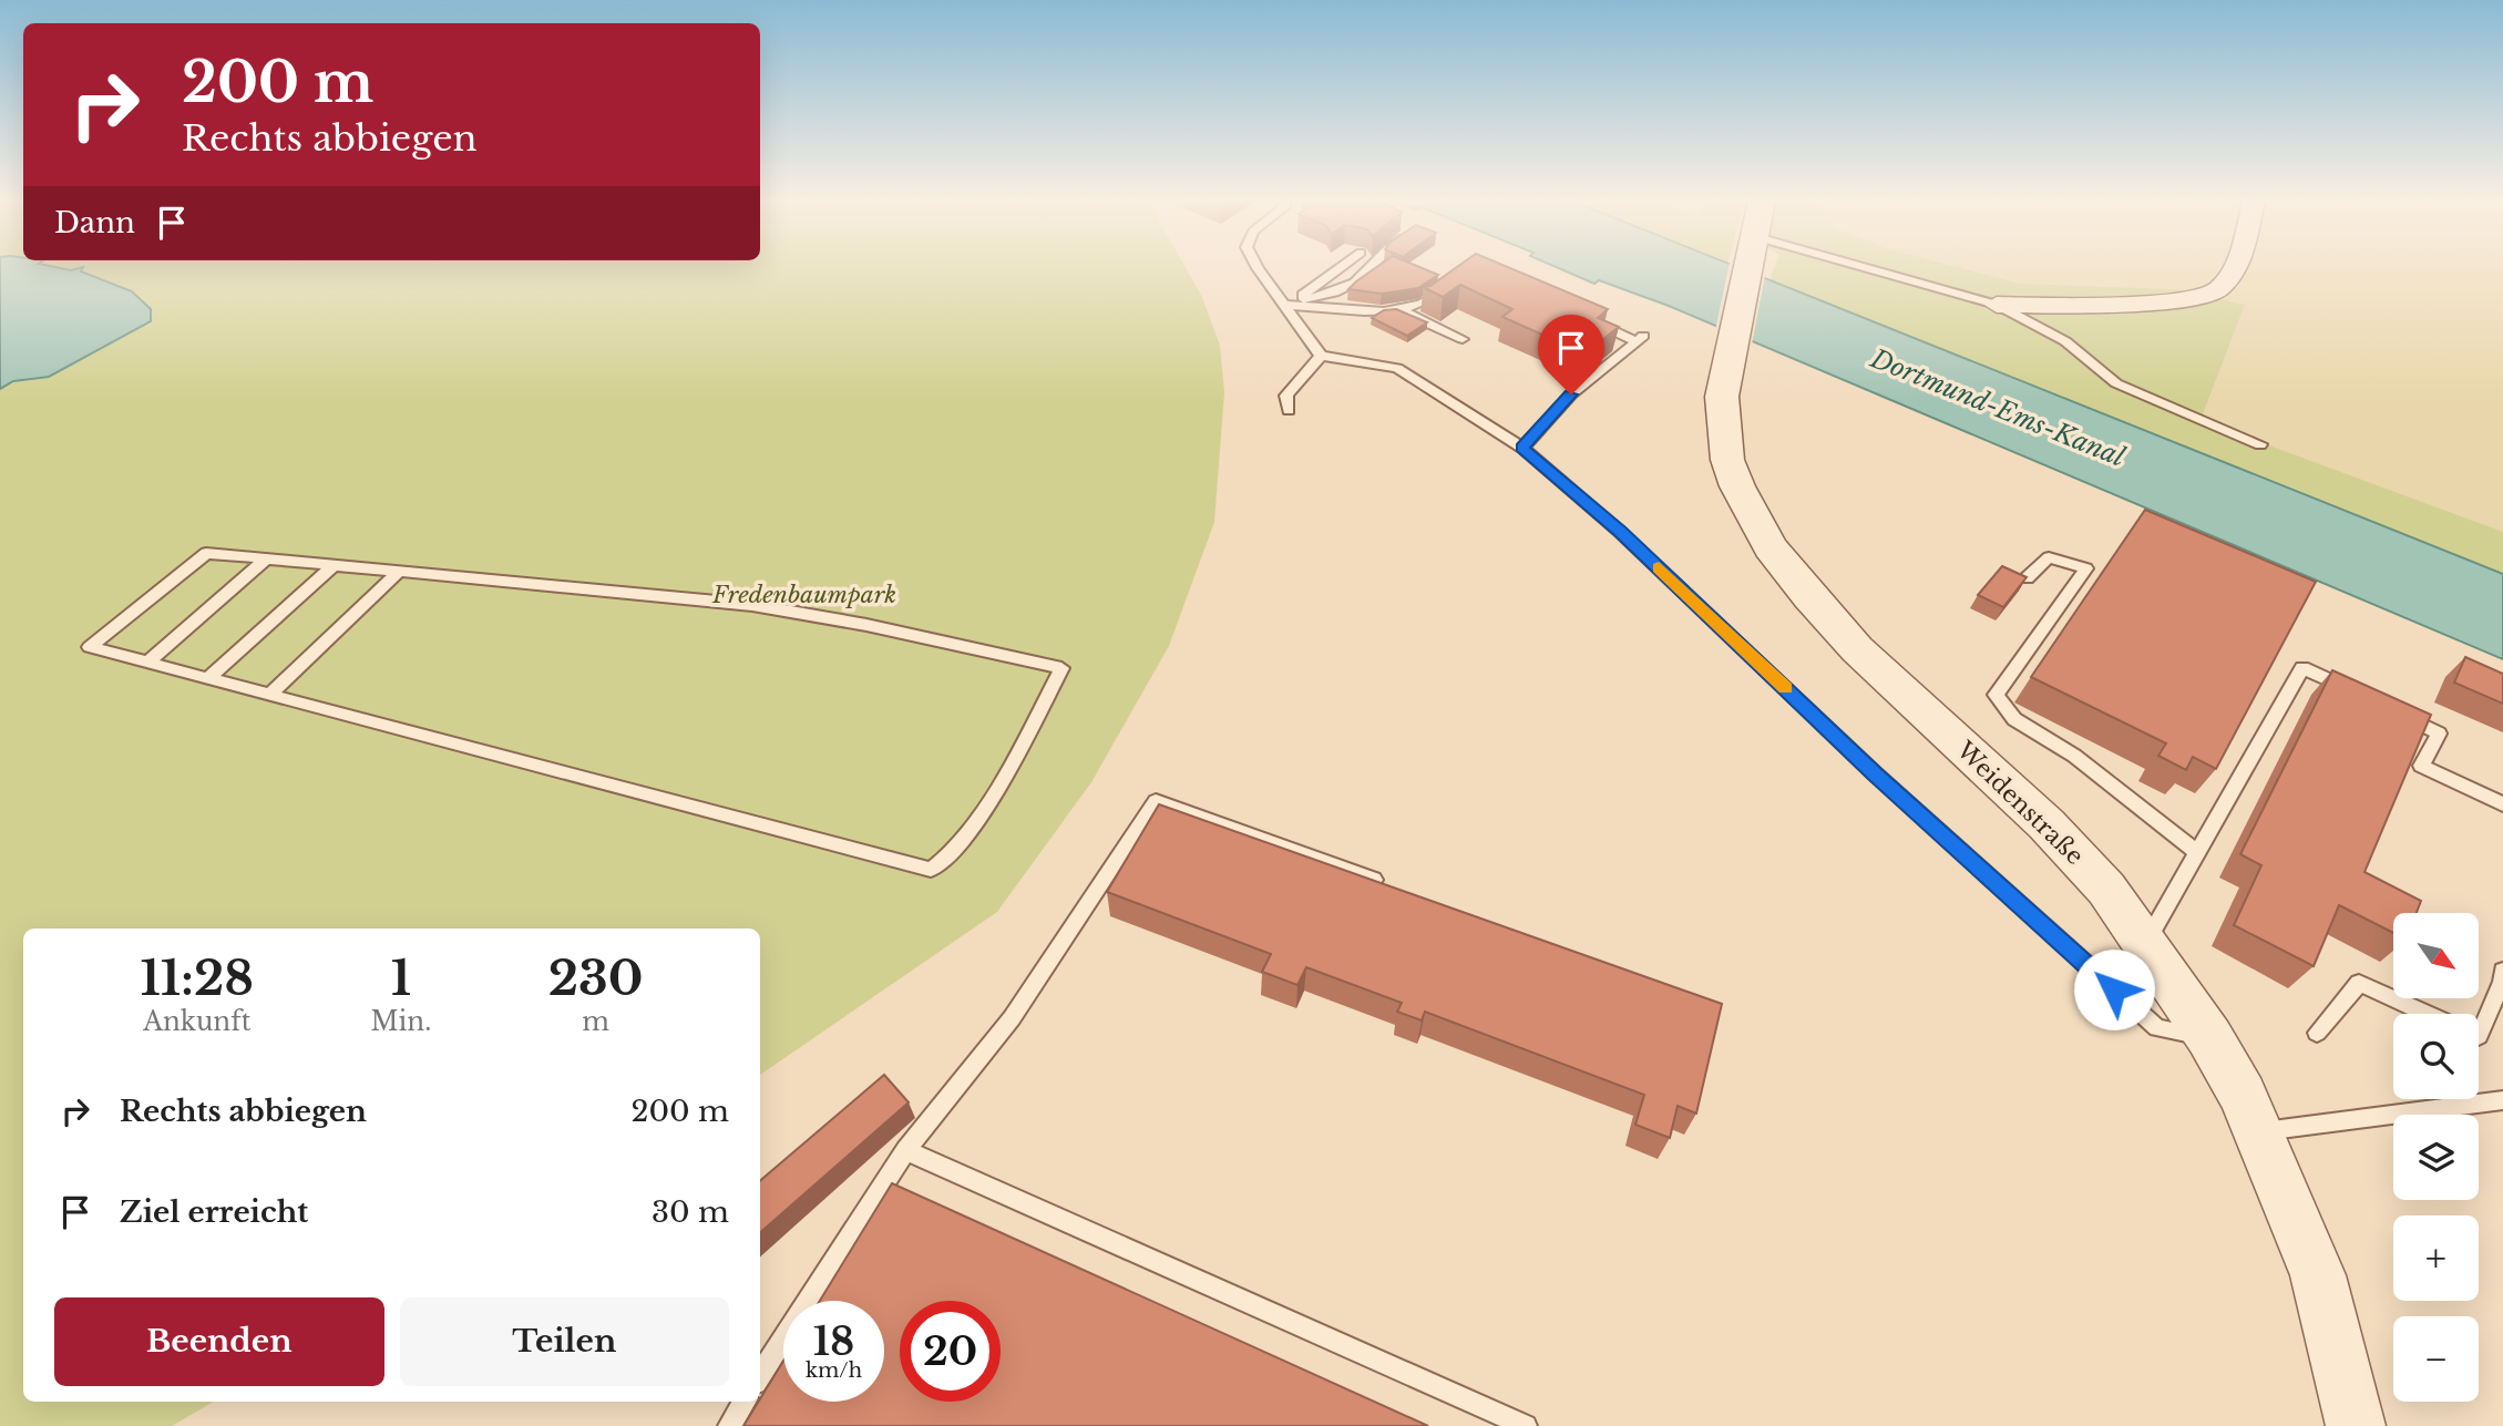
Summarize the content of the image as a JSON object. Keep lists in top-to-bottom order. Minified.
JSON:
{"streets":{"street":["Weidenstraße"]},"water":["Dortmund-Ems-Kanal"],"parks":["Fredenbaumpark"],"north":"bottom right","page":{"turn":["200 m","Rechts abbiegen"],"then":"Dann","map_buttons":["+","−"],"eta":["11:28","Ankunft","1","Min.","230","m"],"list":[{"name":"Rechts abbiegen","value":"200 m"},{"name":"Ziel erreicht","value":"30 m"}],"buttons":["Beenden","Teilen"],"speed":"18 km/h","limit":"20"}}
